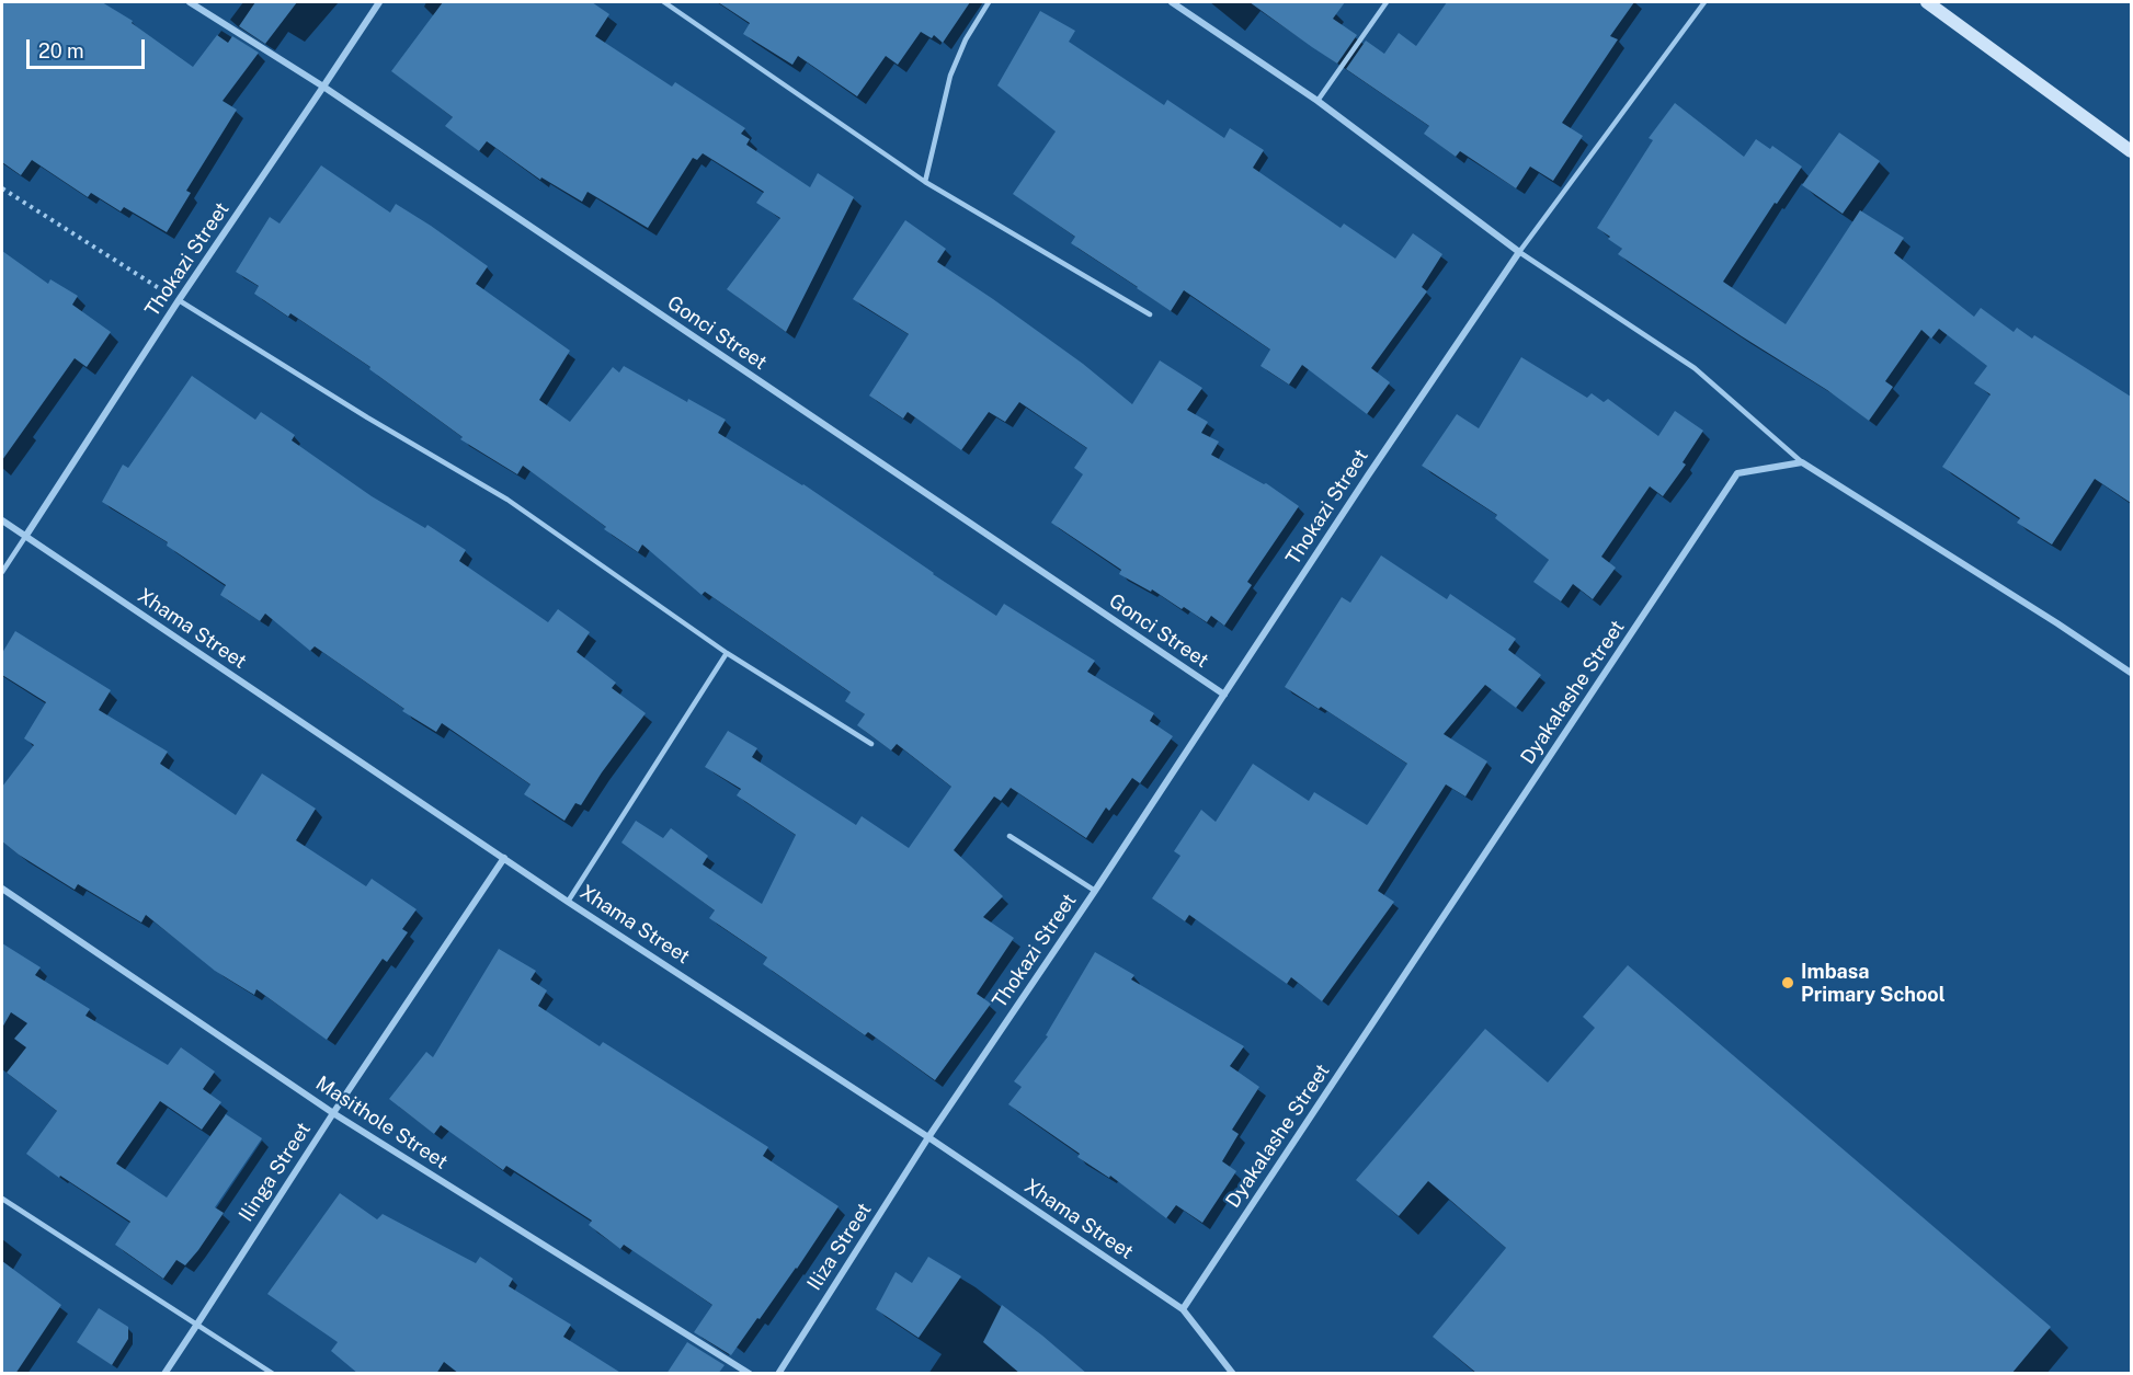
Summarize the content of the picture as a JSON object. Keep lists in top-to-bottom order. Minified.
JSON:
{"streets":{"street":["Thokazi Street","Gonci Street","Xhama Street","Dyakalashe Street","Masithole Street","Ilinga Street","Iliza Street"]},"crossings":[["Thokazi Street","Gonci Street"],["Thokazi Street","Xhama Street"],["Thokazi Street","Iliza Street"],["Xhama Street","Dyakalashe Street"],["Xhama Street","Ilinga Street"],["Xhama Street","Iliza Street"],["Masithole Street","Ilinga Street"]],"places":["Imbasa Primary School"],"scale_bar":"20 m"}
